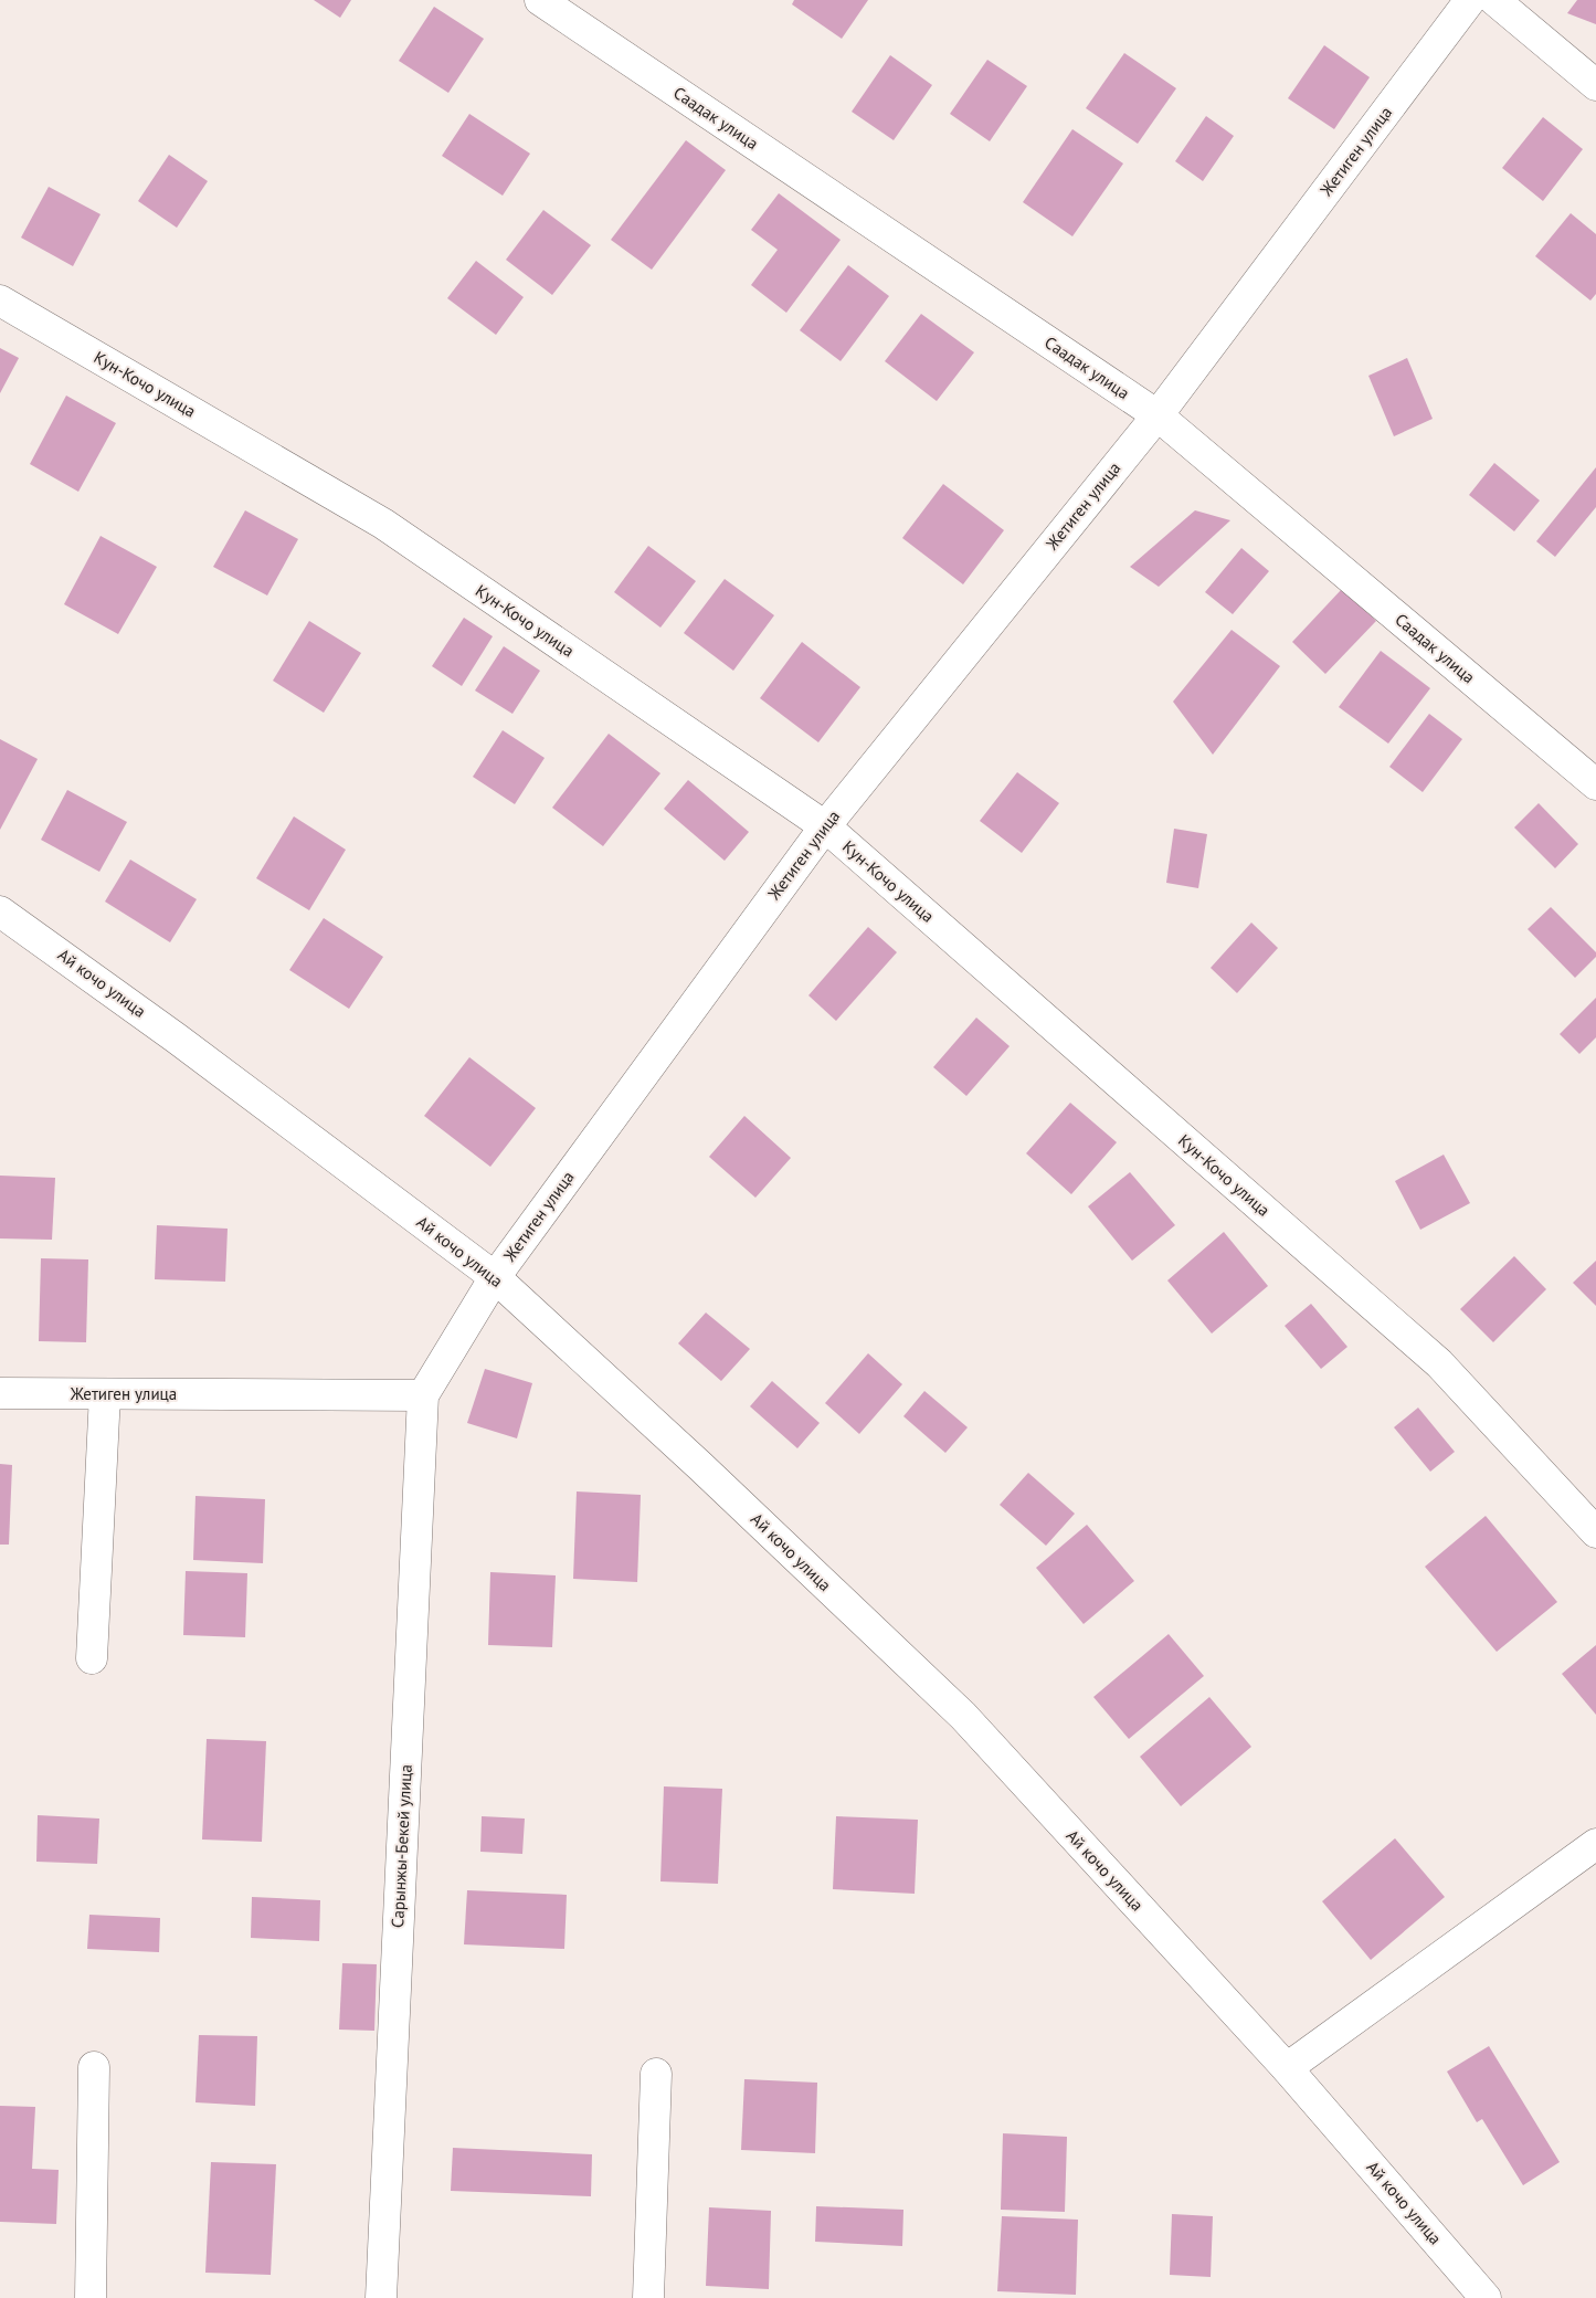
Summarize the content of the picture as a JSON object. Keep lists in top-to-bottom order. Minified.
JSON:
{"streets":{"street":["Саадак улица","Жетиген улица","Кун-Кочо улица","Ай кочо улица","Сарынжы-Бекей улица"]},"crossings":[["Саадак улица","Жетиген улица"],["Жетиген улица","Кун-Кочо улица"],["Жетиген улица","Ай кочо улица"],["Жетиген улица","Сарынжы-Бекей улица"]]}
